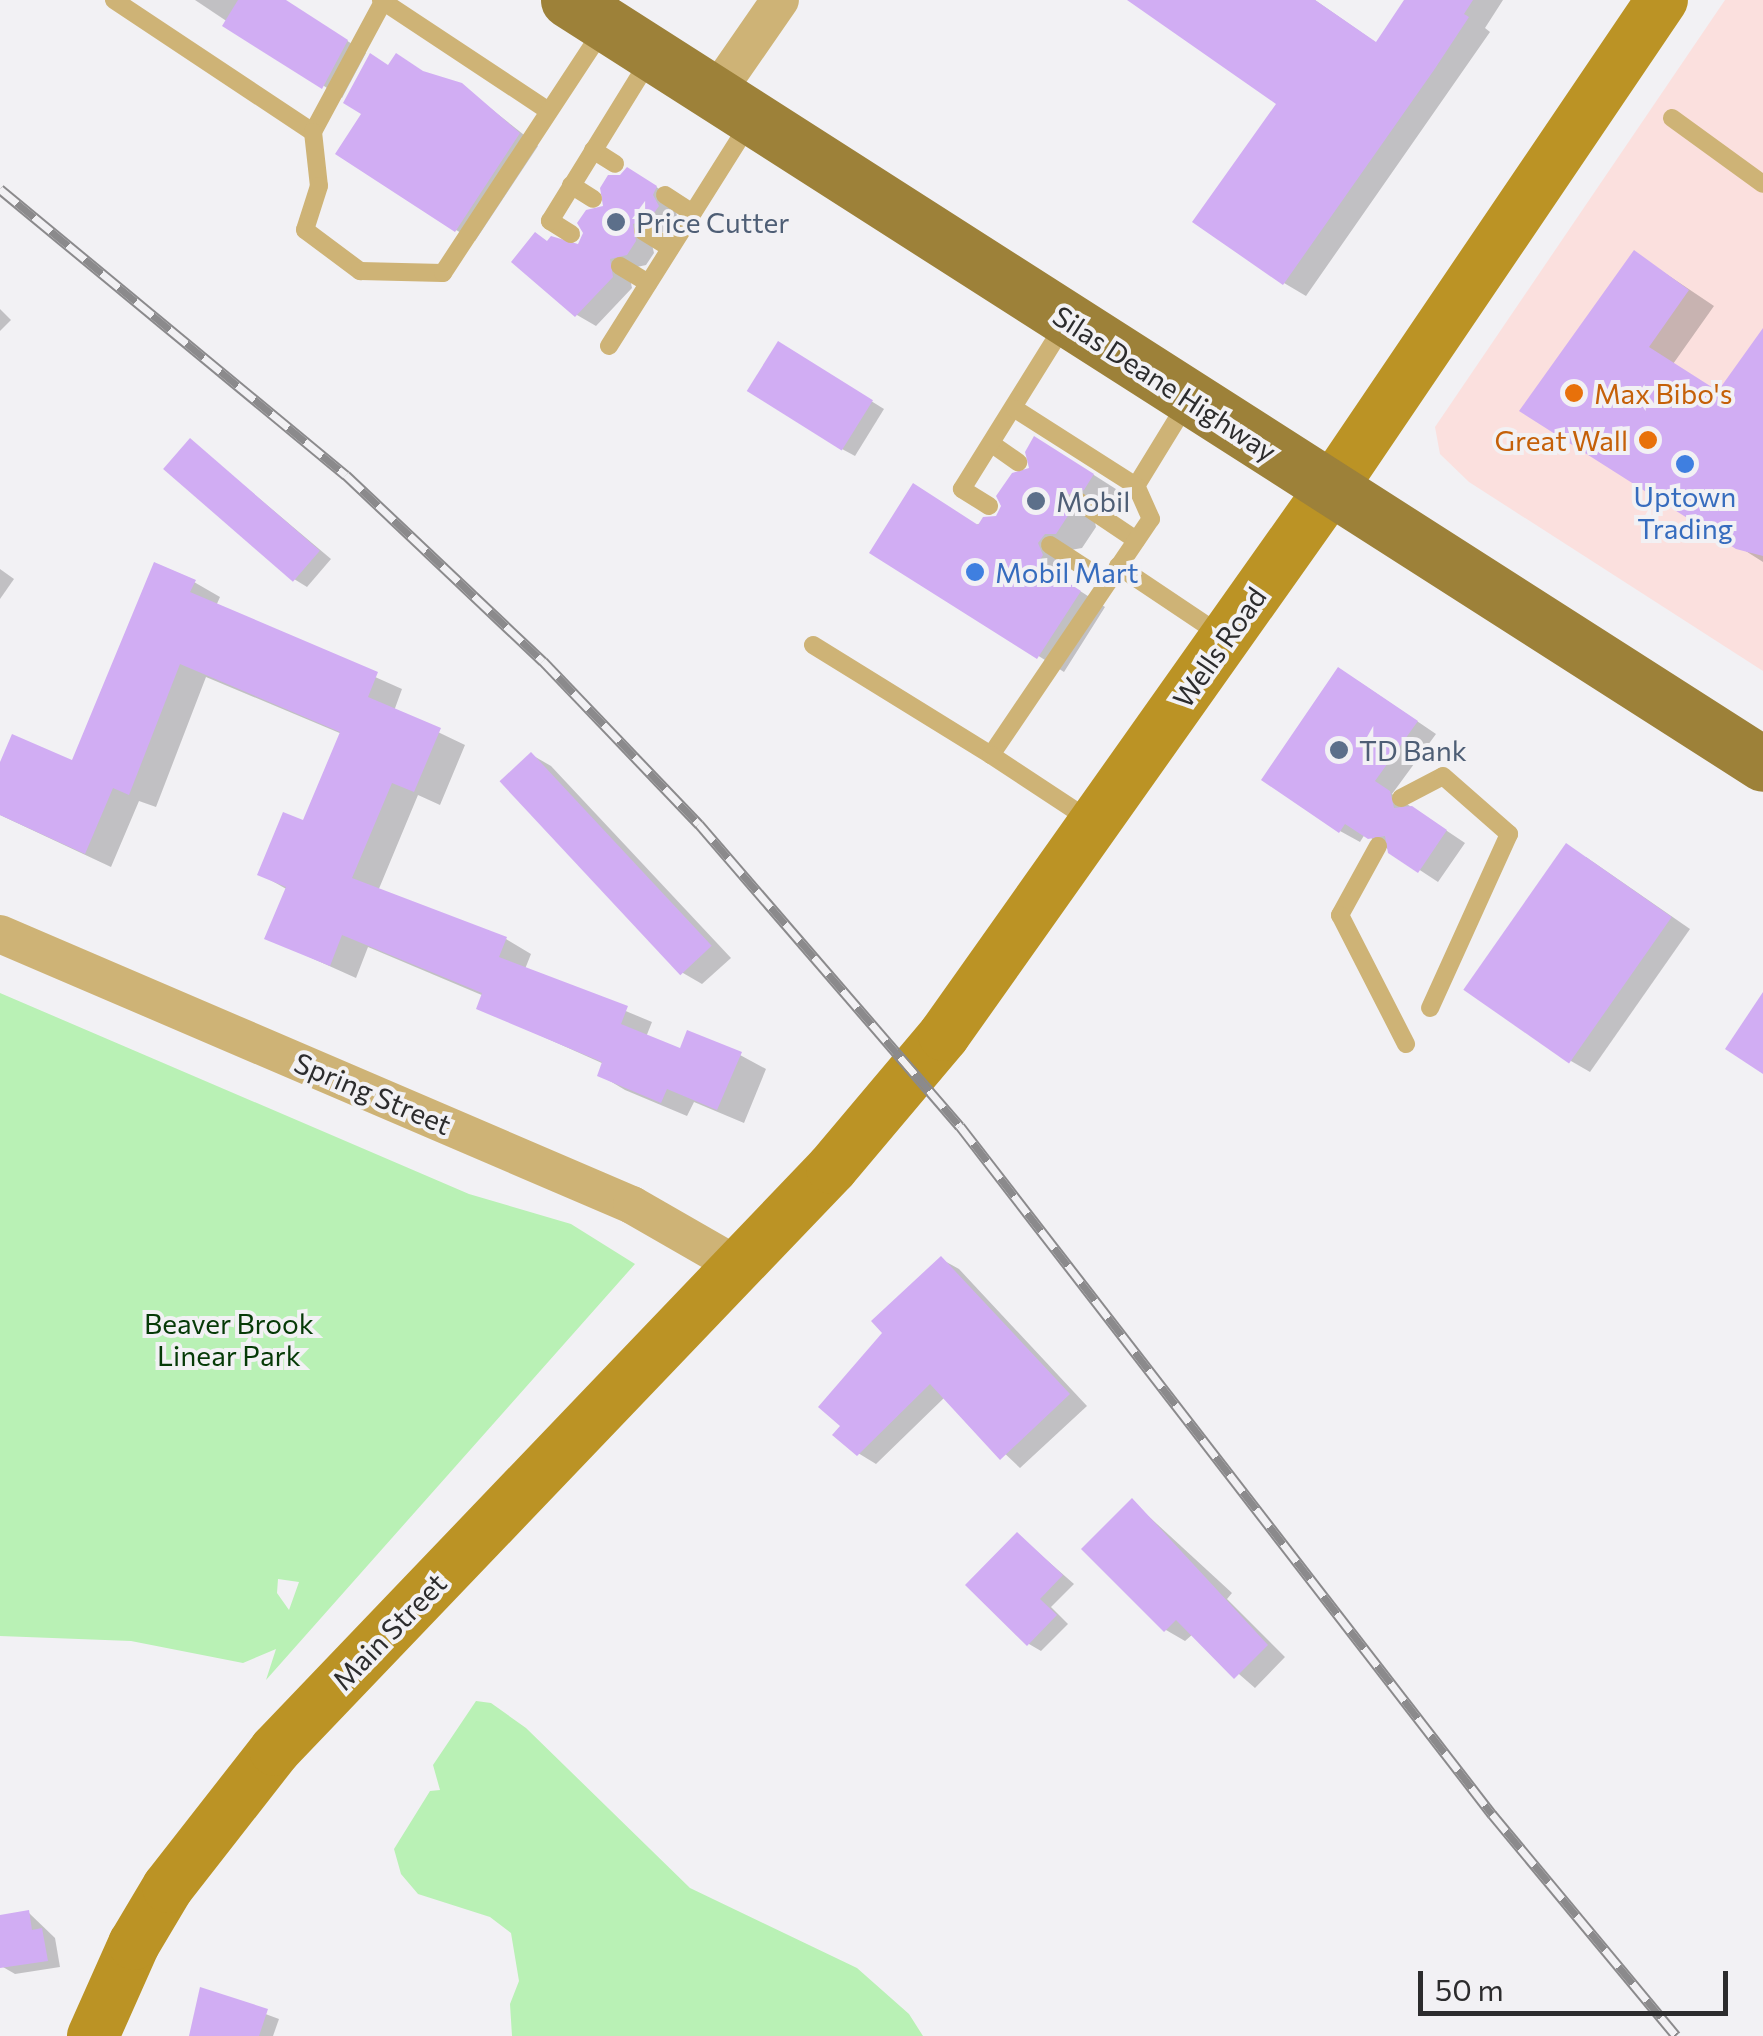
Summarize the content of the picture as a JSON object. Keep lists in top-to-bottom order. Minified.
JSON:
{"streets":{"main road":["Silas Deane Highway"],"street":["Wells Road","Spring Street","Main Street"]},"crossings":[["Silas Deane Highway","Wells Road"],["Wells Road","Spring Street"],["Wells Road","Main Street"],["Spring Street","Main Street"]],"parks":["Beaver Brook Linear Park"],"places":["Price Cutter","Max Bibo's","Great Wall","Uptown Trading","Mobil","Mobil Mart","TD Bank"],"scale_bar":"50 m"}
